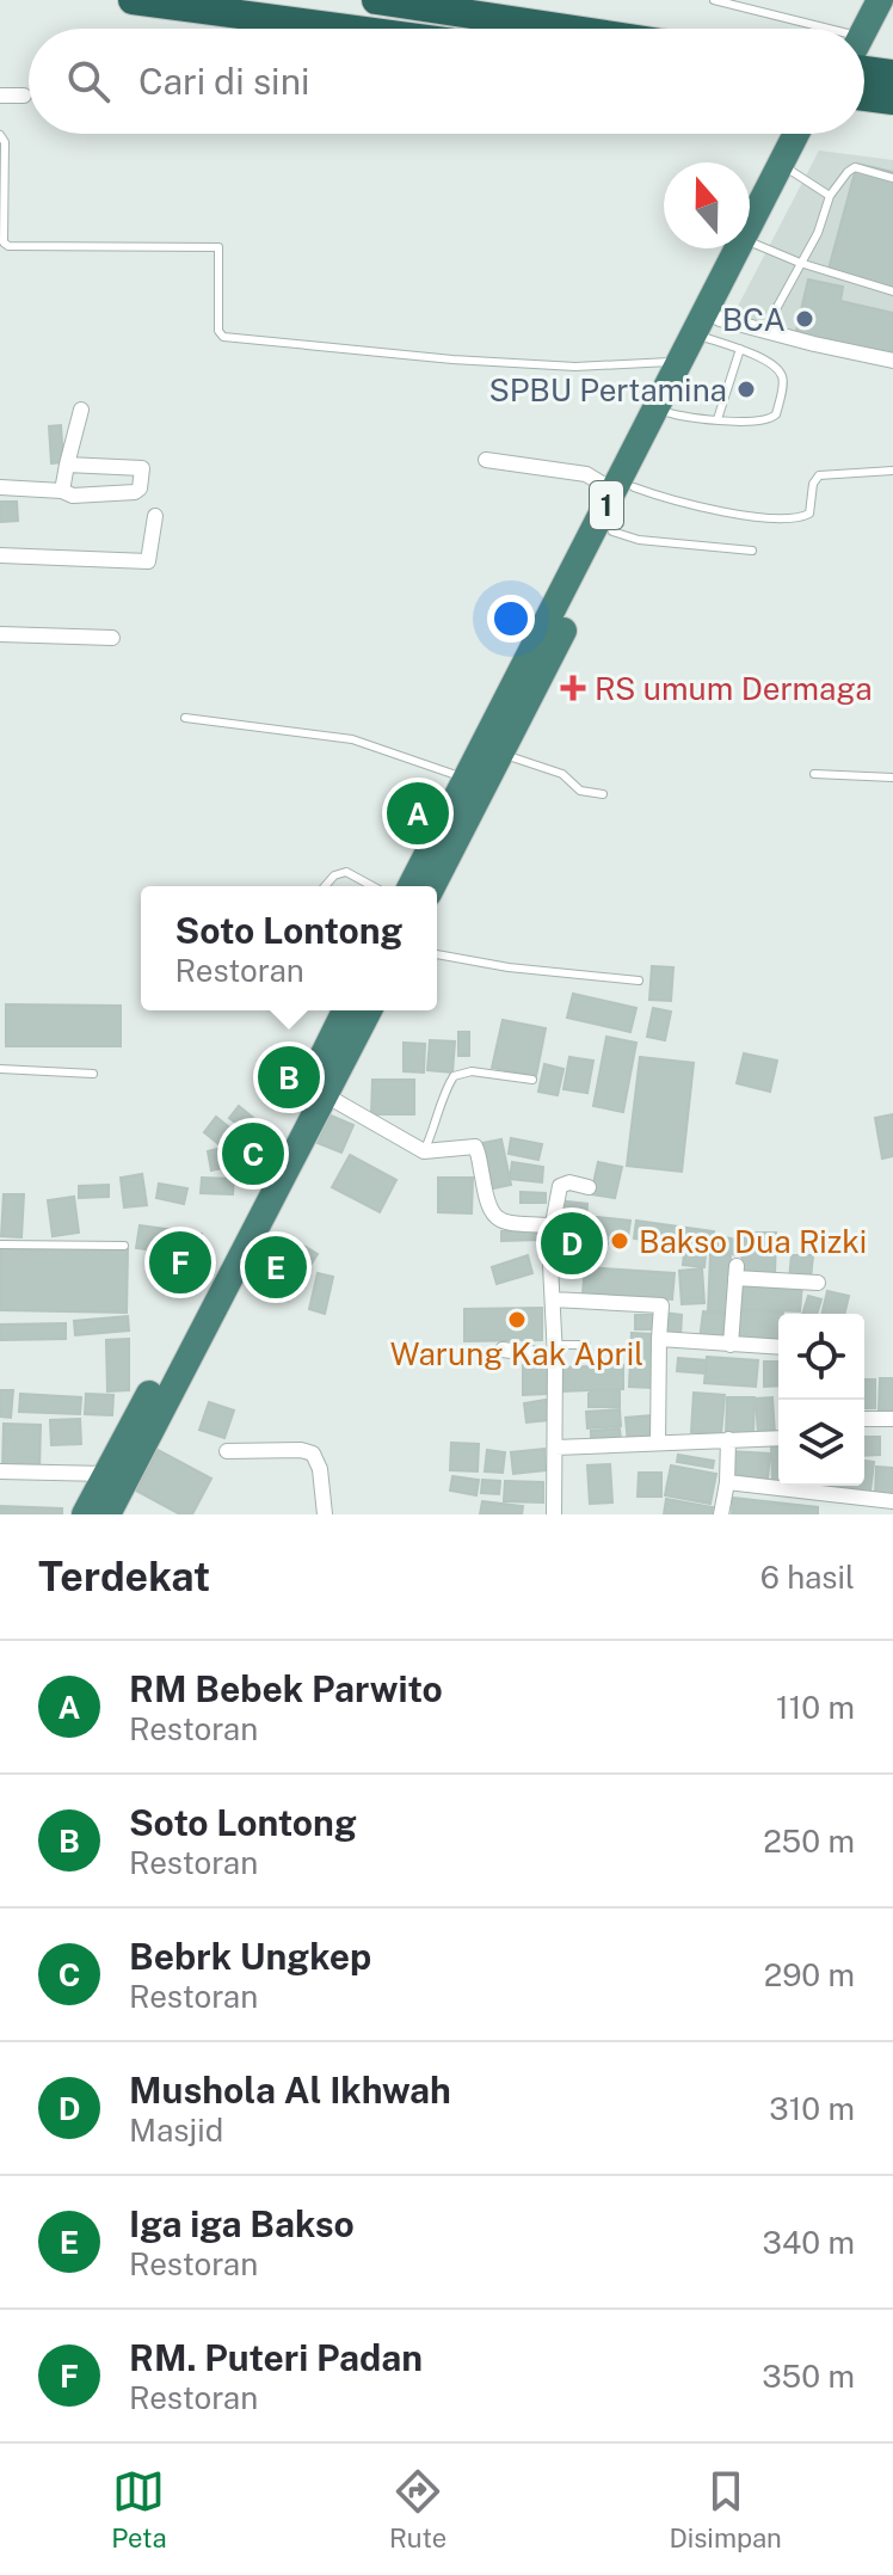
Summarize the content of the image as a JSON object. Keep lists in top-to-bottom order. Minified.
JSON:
{"streets":{"highway":["1"]},"places":{"other":["BCA","SPBU Pertamina","Bakso Dua Rizki","Warung Kak April"],"health":["RS umum Dermaga"]},"north":"top","page":{"search":"Cari di sini","pins":["A","B","C","D","F","E"],"popup":["Soto Lontong","Restoran"],"heading":["Terdekat","6 hasil"],"list":[{"mark":"A","name":"RM Bebek Parwito","note":"Restoran","value":"110 m"},{"mark":"B","name":"Soto Lontong","note":"Restoran","value":"250 m"},{"mark":"C","name":"Bebrk Ungkep","note":"Restoran","value":"290 m"},{"mark":"D","name":"Mushola Al Ikhwah","note":"Masjid","value":"310 m"},{"mark":"E","name":"Iga iga Bakso","note":"Restoran","value":"340 m"},{"mark":"F","name":"RM. Puteri Padan","note":"Restoran","value":"350 m"}],"nav":["Peta","Rute","Disimpan"]}}
